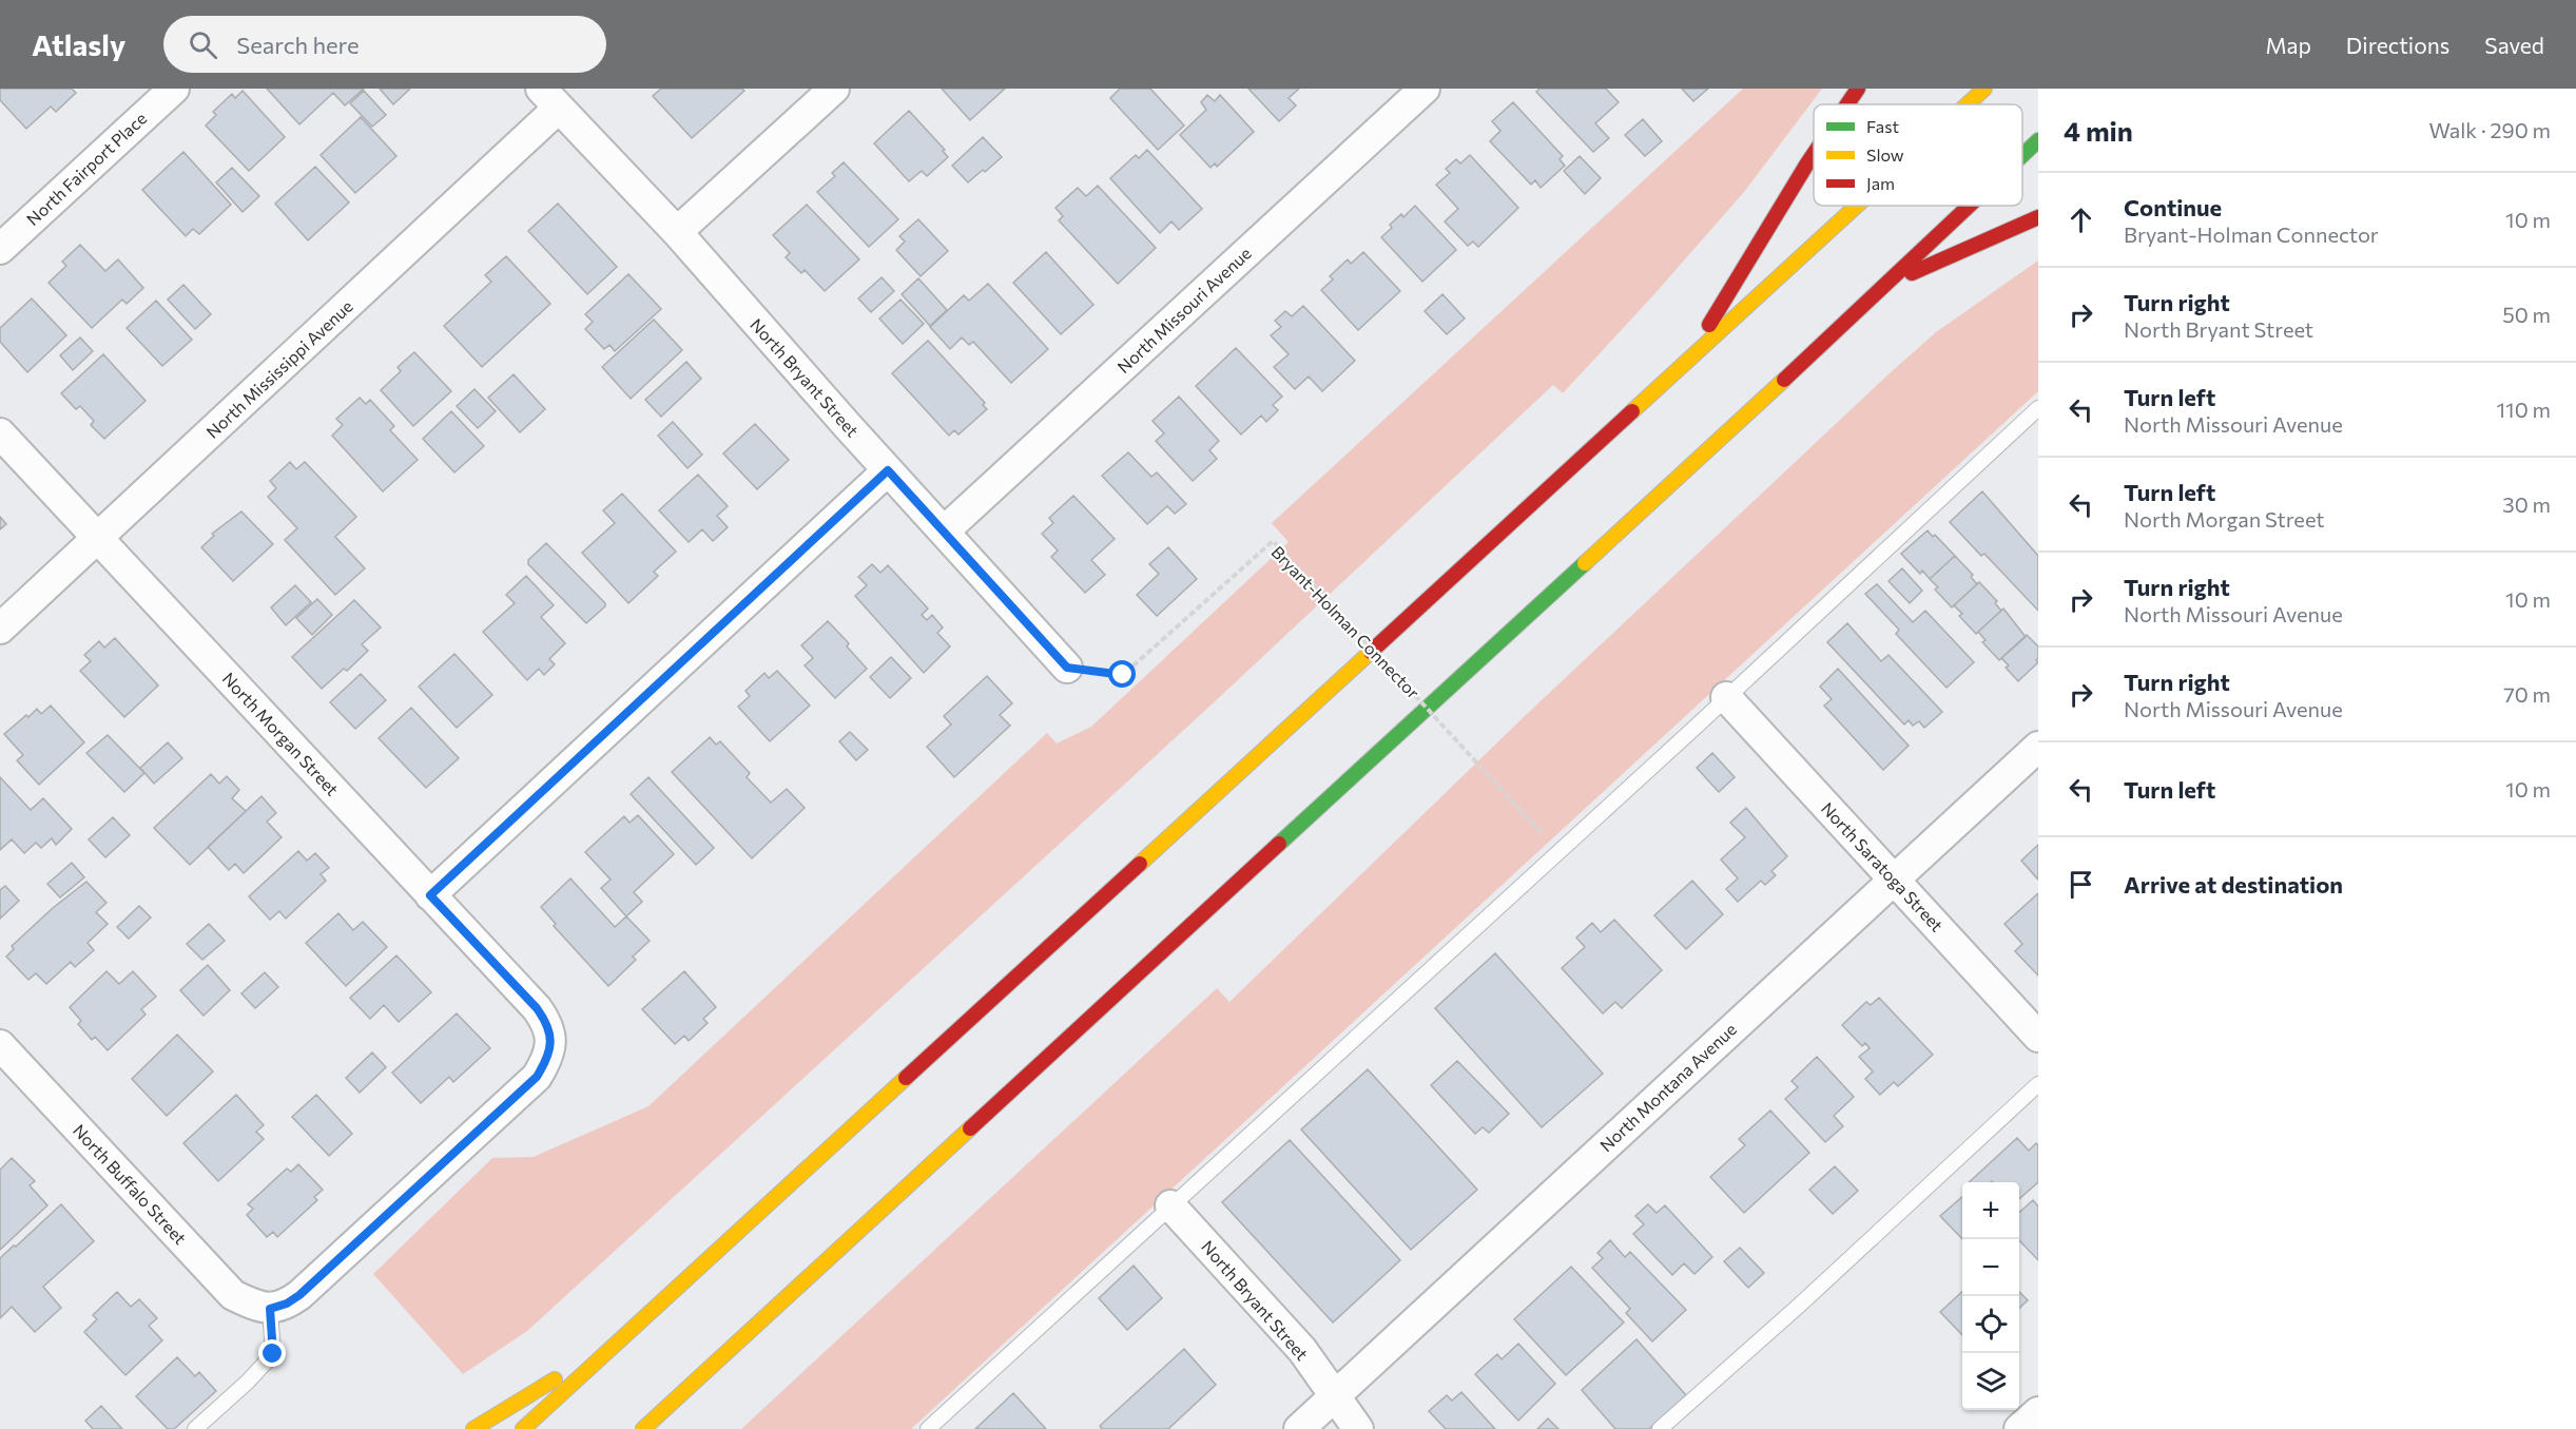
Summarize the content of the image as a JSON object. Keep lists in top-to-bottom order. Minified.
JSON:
{"streets":{"street":["North Fairport Place","North Missouri Avenue","North Mississippi Avenue","North Bryant Street","North Morgan Street","North Saratoga Street","North Montana Avenue","North Buffalo Street"],"path":["Bryant-Holman Connector"]},"crossings":[["North Missouri Avenue","North Bryant Street"],["North Mississippi Avenue","North Bryant Street"],["North Mississippi Avenue","North Morgan Street"],["North Bryant Street","Bryant-Holman Connector"],["North Bryant Street","North Montana Avenue"],["North Morgan Street","North Buffalo Street"],["North Saratoga Street","North Montana Avenue"]],"legend":["Fast","Slow","Jam"],"page":{"header":"Atlasly","search":"Search here","nav":["Map","Directions","Saved"],"heading":["4 min","Walk · 290 m"],"list":[["Continue","Bryant-Holman Connector","10 m"],["Turn right","North Bryant Street","50 m"],["Turn left","North Missouri Avenue","110 m"],["Turn left","North Morgan Street","30 m"],["Turn right","North Missouri Avenue","10 m"],["Turn right","North Missouri Avenue","70 m"],["Turn left","10 m"],"Arrive at destination"],"map_buttons":["+","−"]}}
